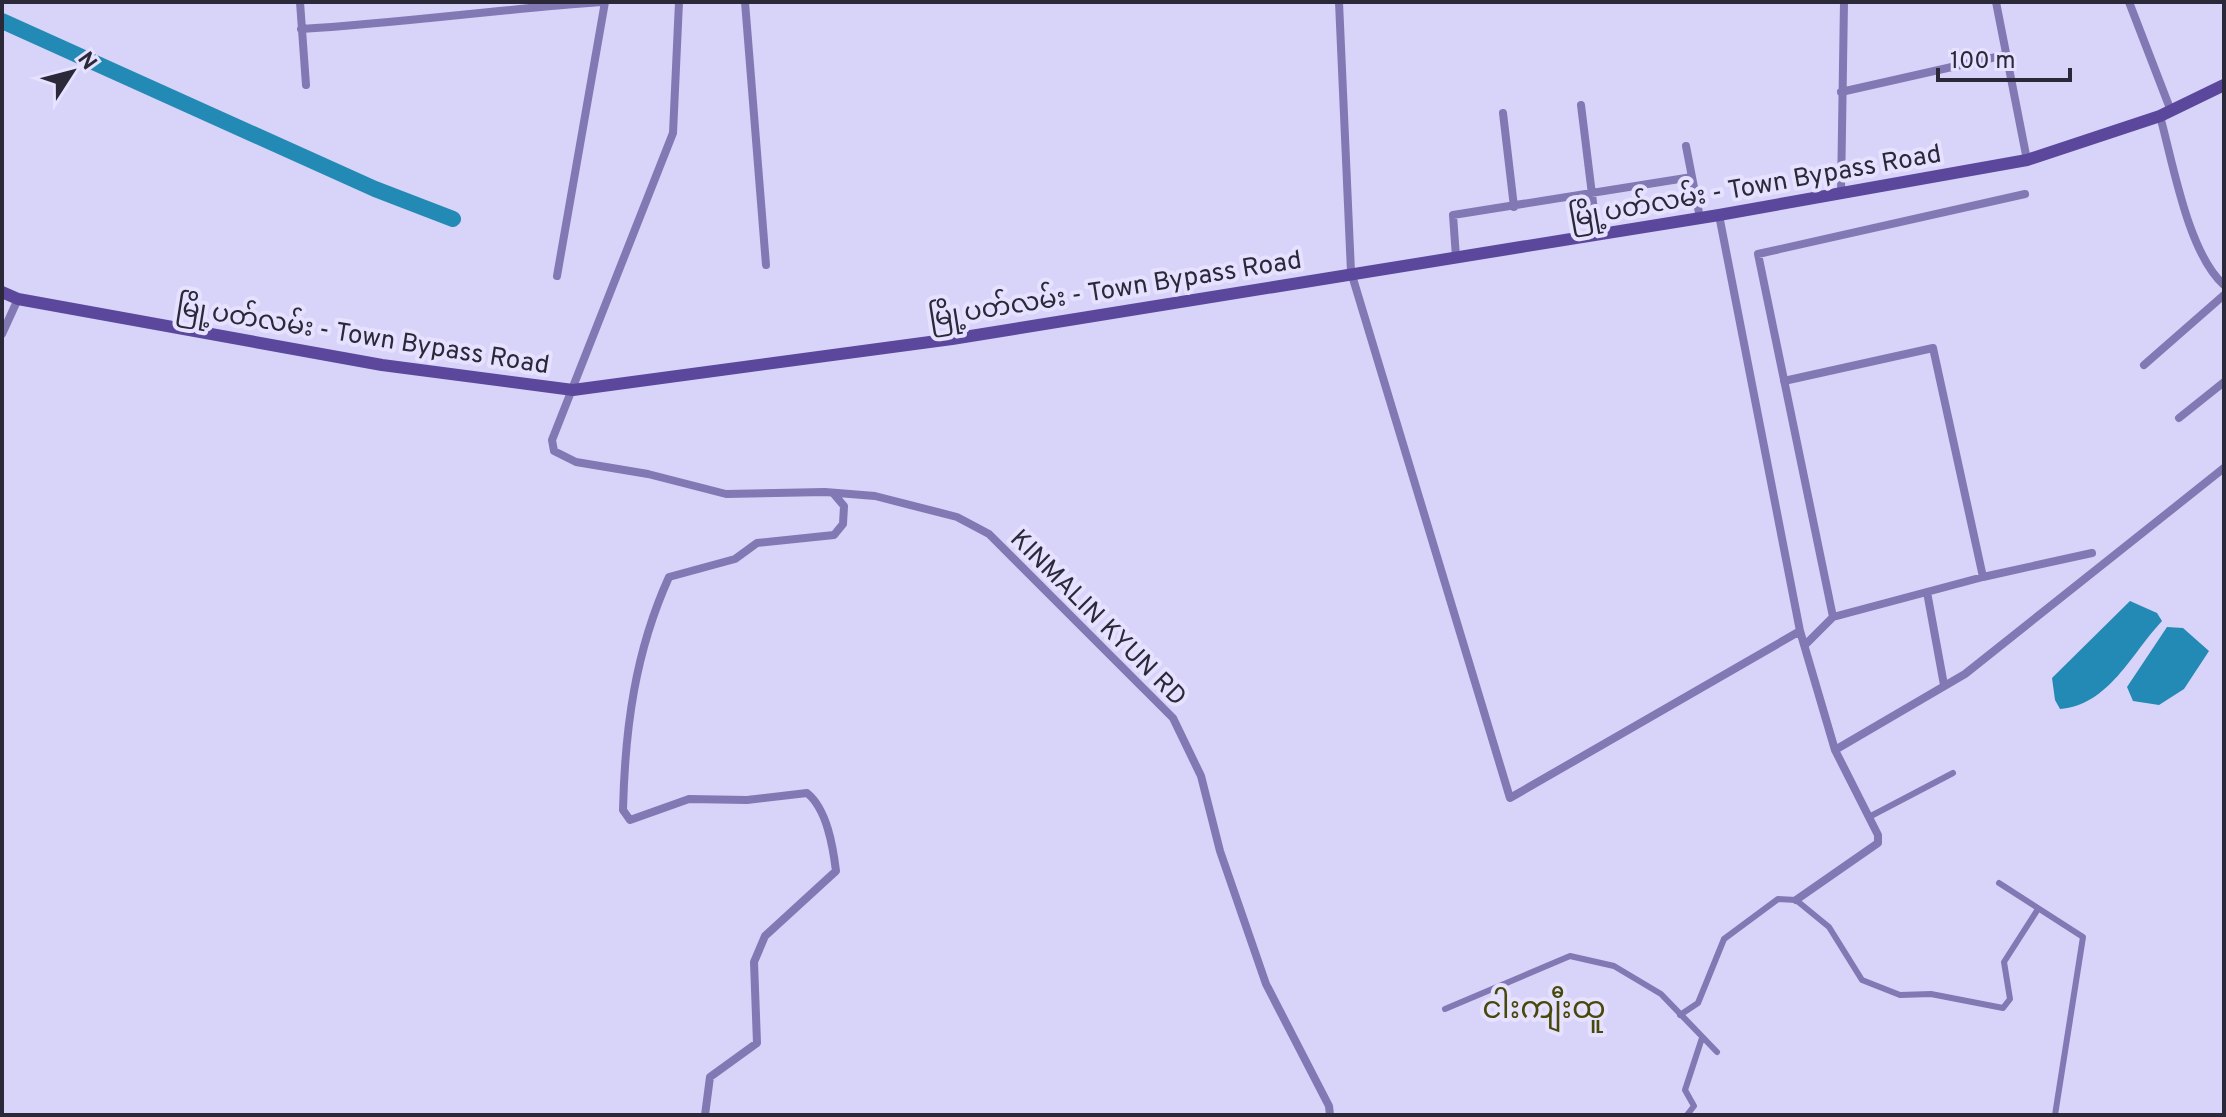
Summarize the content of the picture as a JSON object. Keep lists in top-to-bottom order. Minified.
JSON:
{"streets":{"main road":["မြို့ပတ်လမ်း - Town Bypass Road"],"street":["KINMALIN KYUN RD"]},"crossings":[["မြို့ပတ်လမ်း - Town Bypass Road","KINMALIN KYUN RD"]],"districts":["ငါးကျီးထူ"],"scale_bar":"100 m","north":"top right"}
